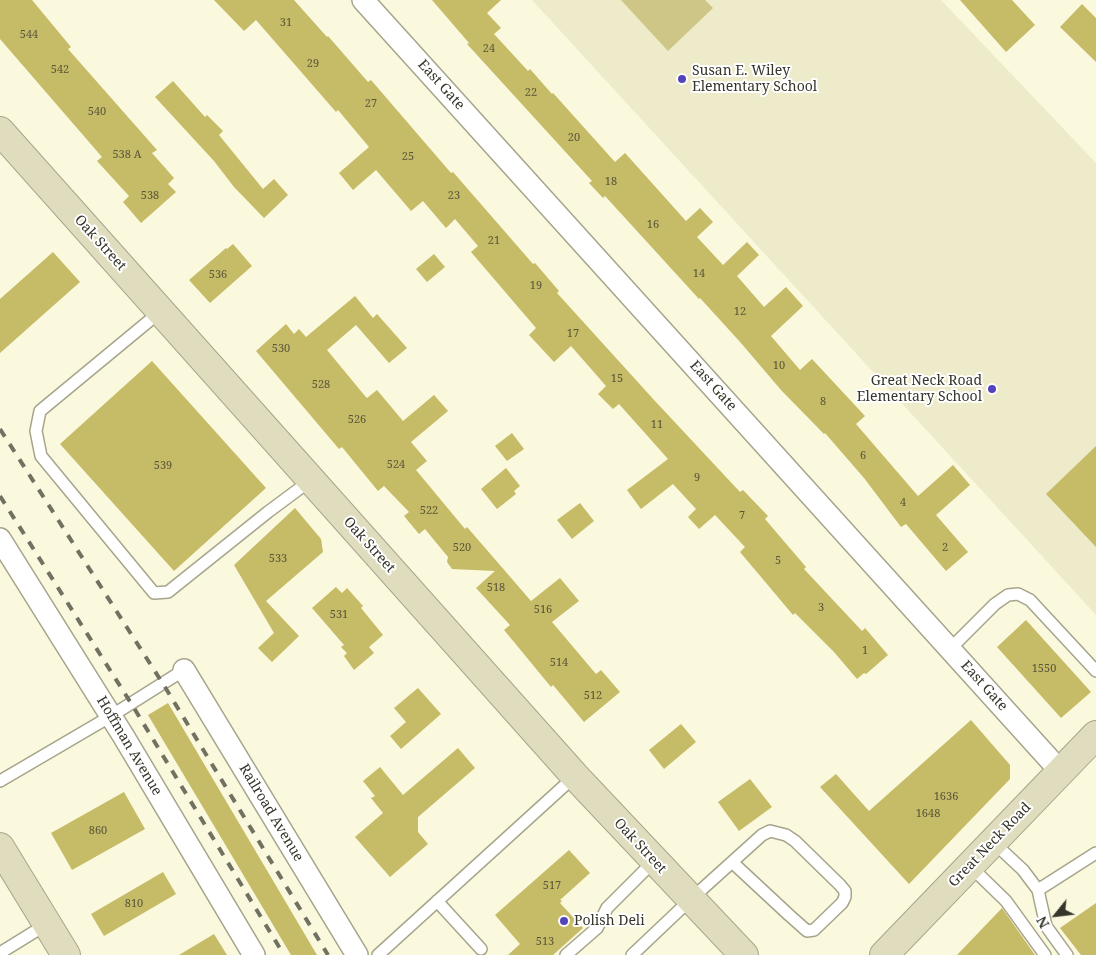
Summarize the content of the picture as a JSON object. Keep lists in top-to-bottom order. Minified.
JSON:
{"streets":{"main road":["Oak Street","Great Neck Road"],"street":["East Gate","Hoffman Avenue","Railroad Avenue"]},"crossings":[["East Gate","Great Neck Road"]],"places":["Susan E. Wiley Elementary School","Great Neck Road Elementary School","Polish Deli"],"house_numbers":["31","544","24","29","542","22","27","540","20","538 A","25","18","538","23","16","21","14","536","19","12","17","530","10","15","528","8","526","11","6","524","539","9","4","522","7","520","2","533","5","518","3","516","531","1","514","1550","512","1636","1648","860","517","810","513"],"north":"bottom left"}
